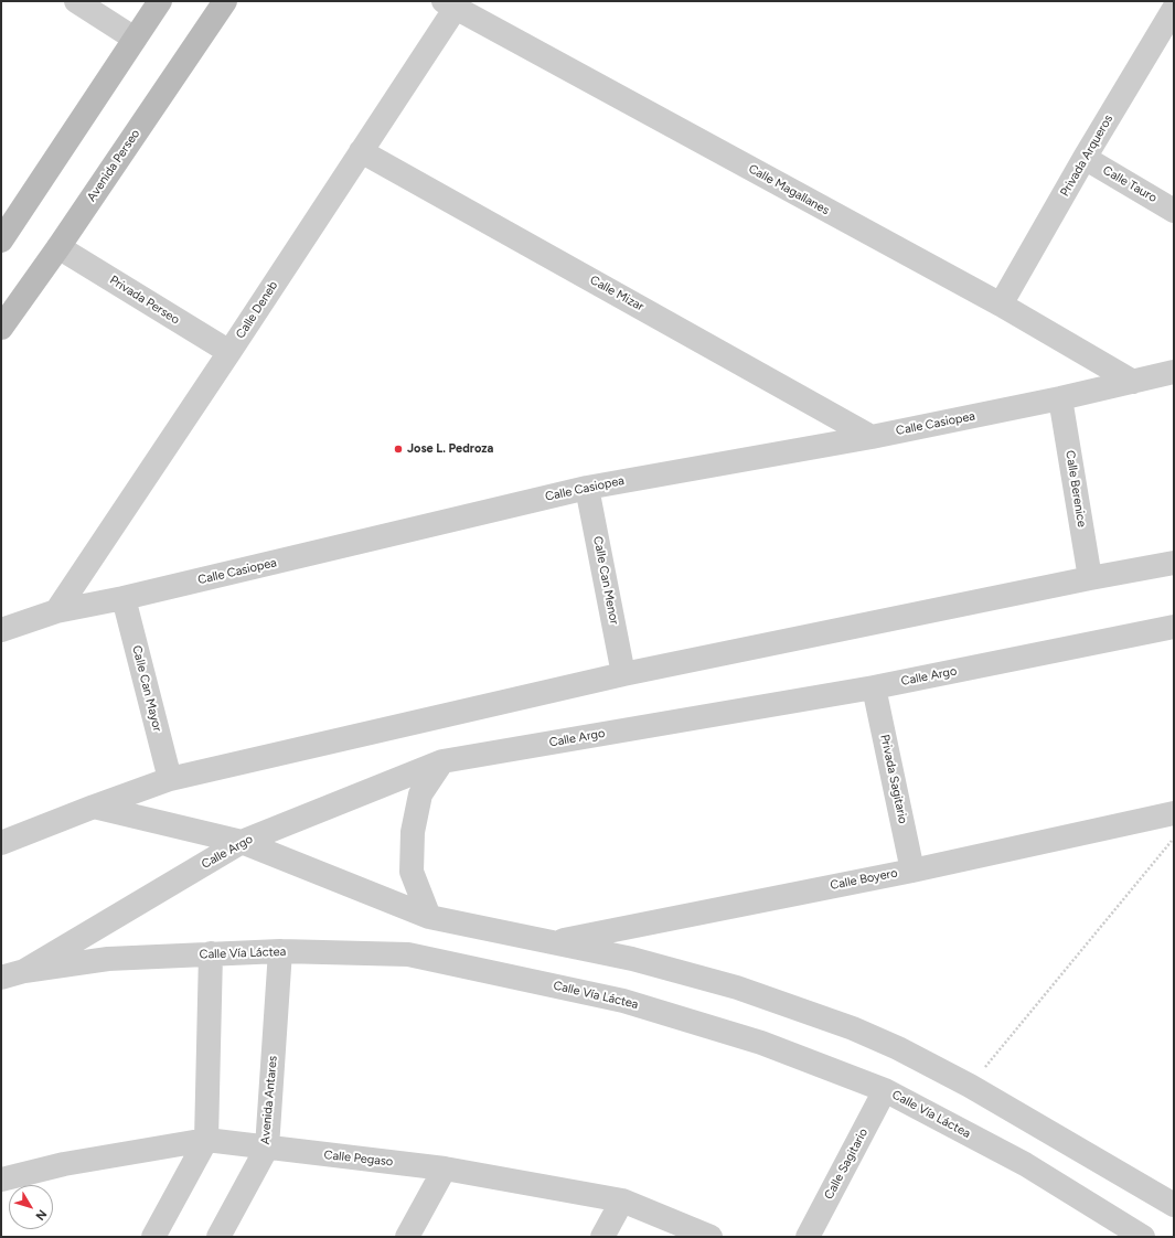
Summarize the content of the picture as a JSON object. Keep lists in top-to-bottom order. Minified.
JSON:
{"streets":{"main road":["Avenida Perseo"],"street":["Privada Arqueros","Calle Tauro","Calle Magallanes","Calle Mizar","Privada Perseo","Calle Deneb","Calle Casiopea","Calle Berenice","Calle Can Menor","Calle Argo","Calle Can Mayor","Privada Sagitario","Calle Boyero","Calle Vía Láctea","Avenida Antares","Calle Pegaso","Calle Sagitario"]},"crossings":[["Privada Arqueros","Calle Tauro"],["Privada Arqueros","Calle Magallanes"],["Avenida Perseo","Privada Perseo"],["Calle Magallanes","Calle Deneb"],["Calle Magallanes","Calle Casiopea"],["Calle Mizar","Calle Deneb"],["Calle Mizar","Calle Casiopea"],["Privada Perseo","Calle Deneb"],["Calle Deneb","Calle Casiopea"],["Calle Casiopea","Calle Berenice"],["Calle Casiopea","Calle Can Menor"],["Calle Casiopea","Calle Can Mayor"],["Calle Argo","Privada Sagitario"],["Calle Argo","Calle Vía Láctea"],["Privada Sagitario","Calle Boyero"],["Calle Vía Láctea","Avenida Antares"],["Calle Vía Láctea","Calle Sagitario"],["Avenida Antares","Calle Pegaso"]],"places":["Jose L. Pedroza"],"north":"bottom right"}
